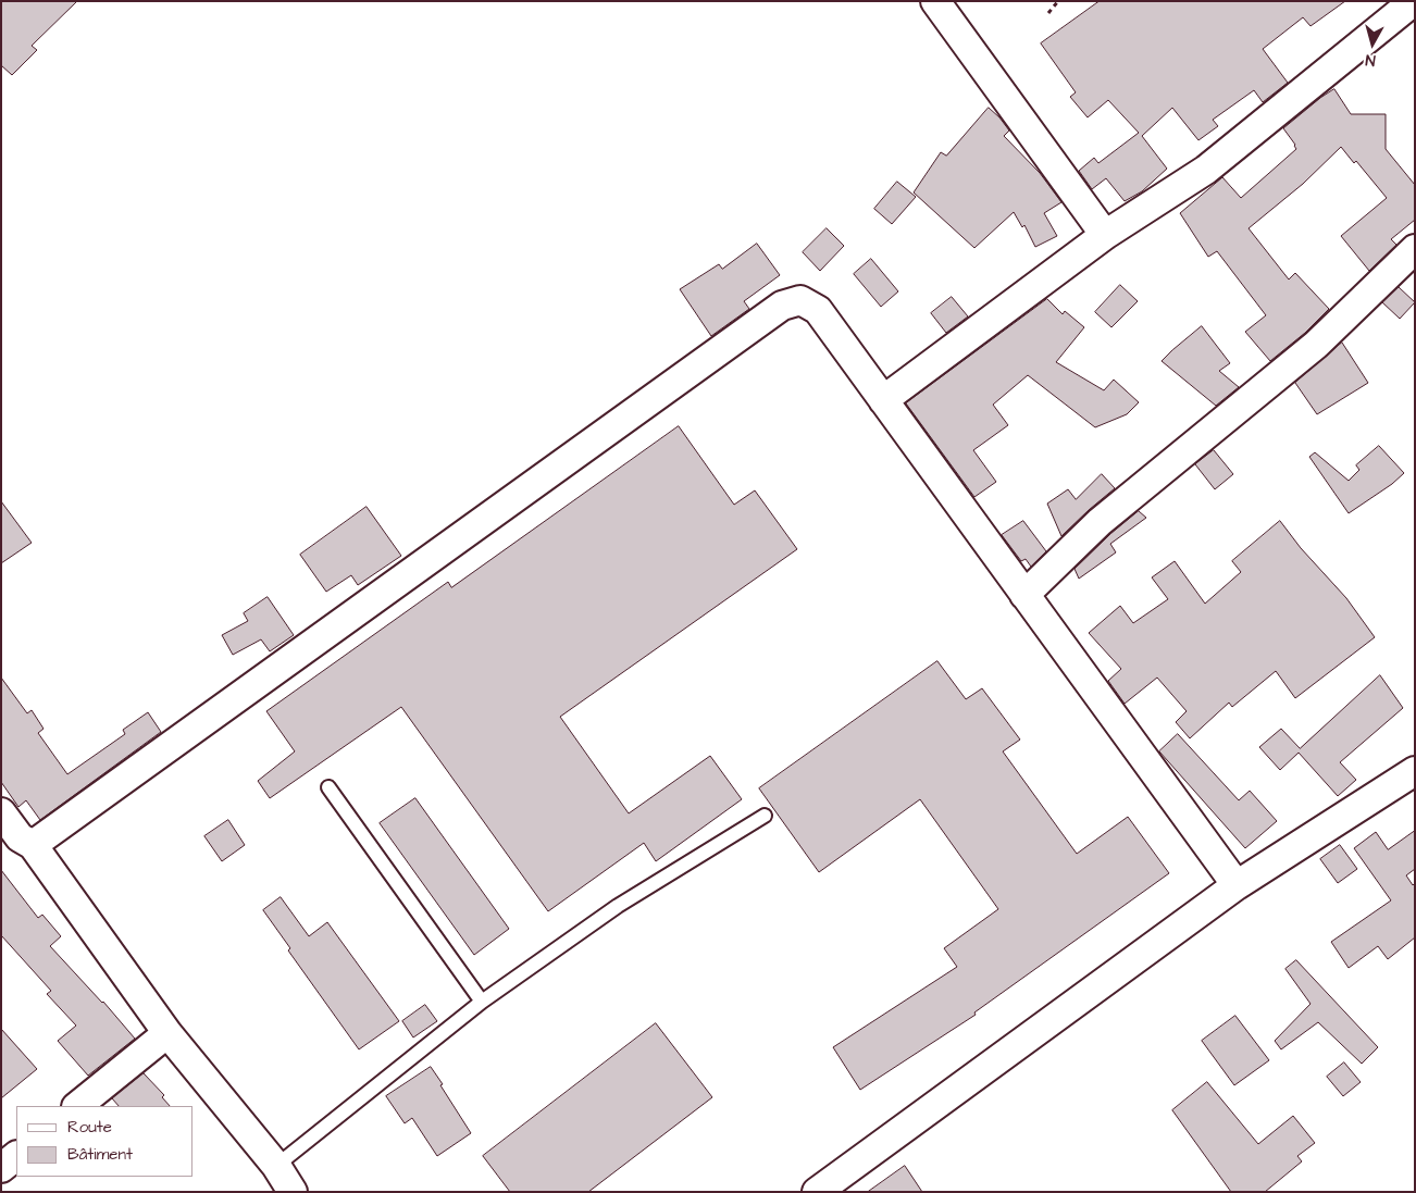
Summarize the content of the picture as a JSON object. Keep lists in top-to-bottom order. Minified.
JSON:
{"legend":["Route","Bâtiment"],"north":"bottom"}
